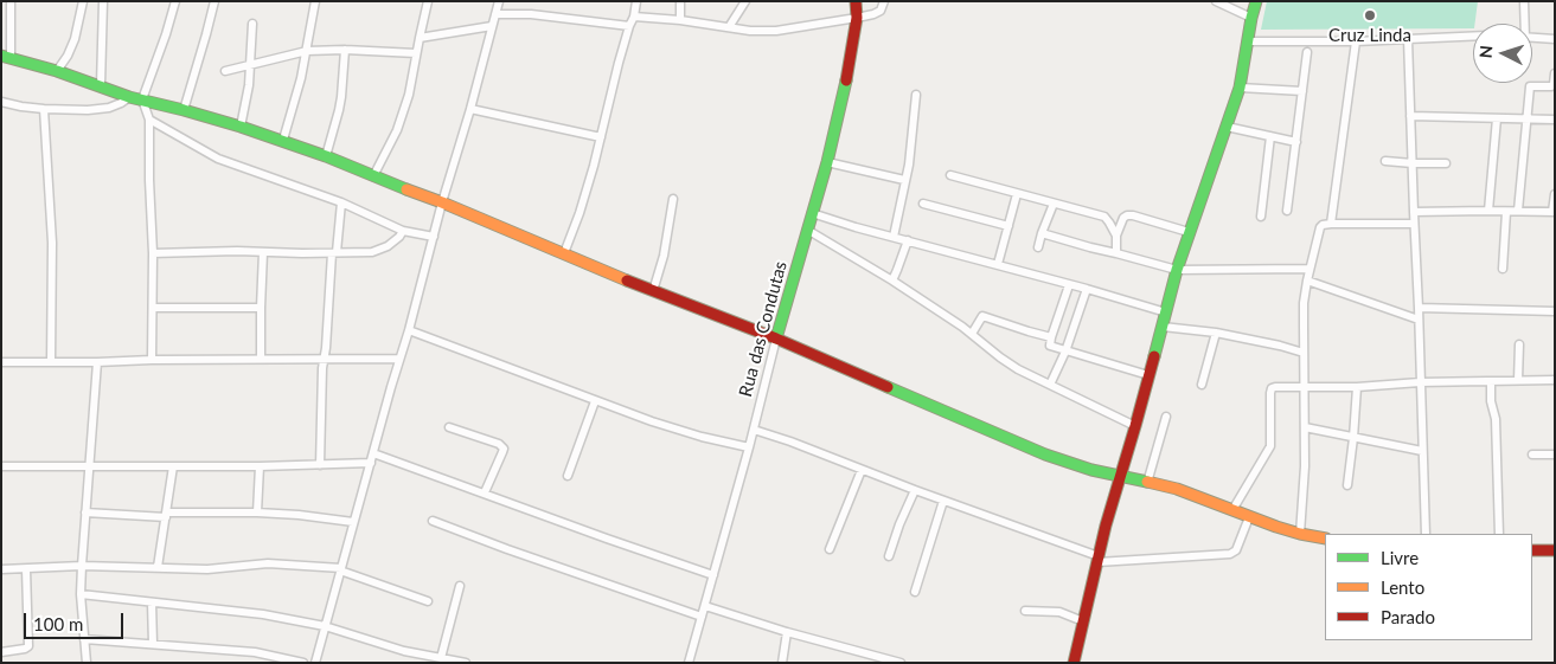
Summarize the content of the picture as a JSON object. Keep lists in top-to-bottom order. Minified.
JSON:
{"streets":{"street":["Rua das Condutas"]},"places":["Cruz Linda"],"legend":["Livre","Lento","Parado"],"scale_bar":"100 m","north":"left"}
